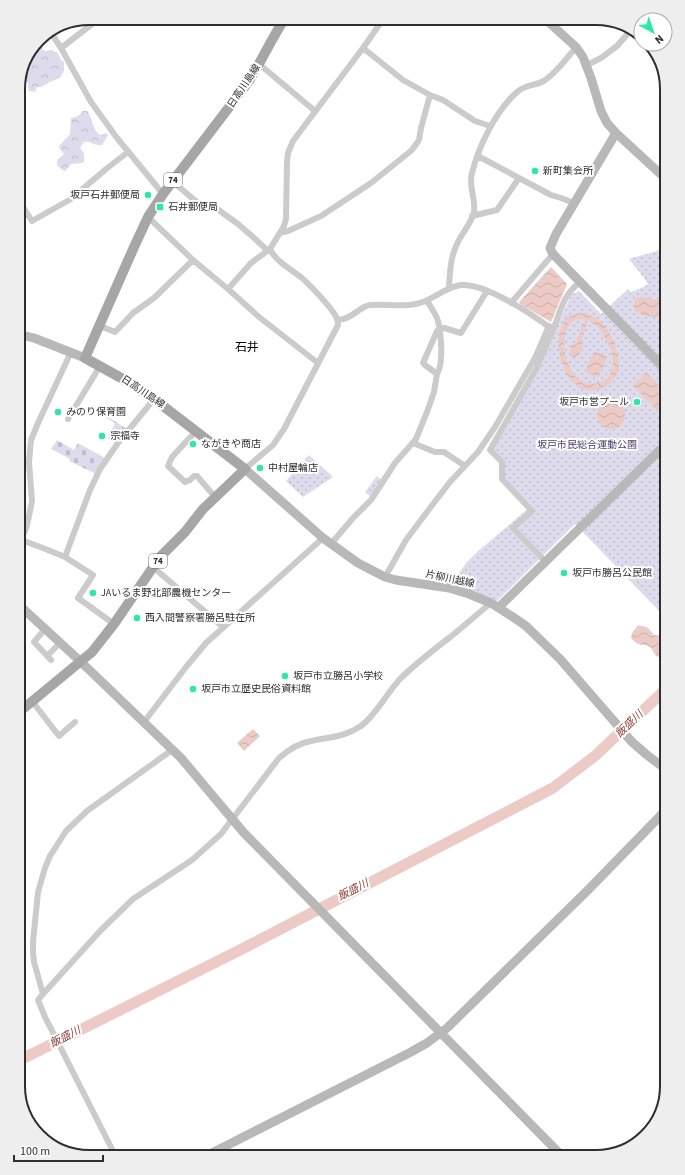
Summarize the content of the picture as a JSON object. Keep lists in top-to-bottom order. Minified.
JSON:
{"streets":{"main road":["日高川島線","74"],"street":["片柳川越線"]},"crossings":[["日高川島線","74"],["日高川島線","片柳川越線"],["74","片柳川越線"]],"districts":["石井"],"water":["飯盛川"],"parks":["坂戸市民総合運動公園"],"places":{"other":["新町集会所","坂戸石井郵便局","坂戸市営プール","みのり保育園","宗福寺","ながきや商店","中村屋輪店","坂戸市勝呂公民館","JAいるま野北部農機センター","西入間警察署勝呂駐在所","坂戸市立勝呂小学校","坂戸市立歴史民俗資料館"],"transit":["石井郵便局"]},"scale_bar":"100 m","north":"bottom right"}
